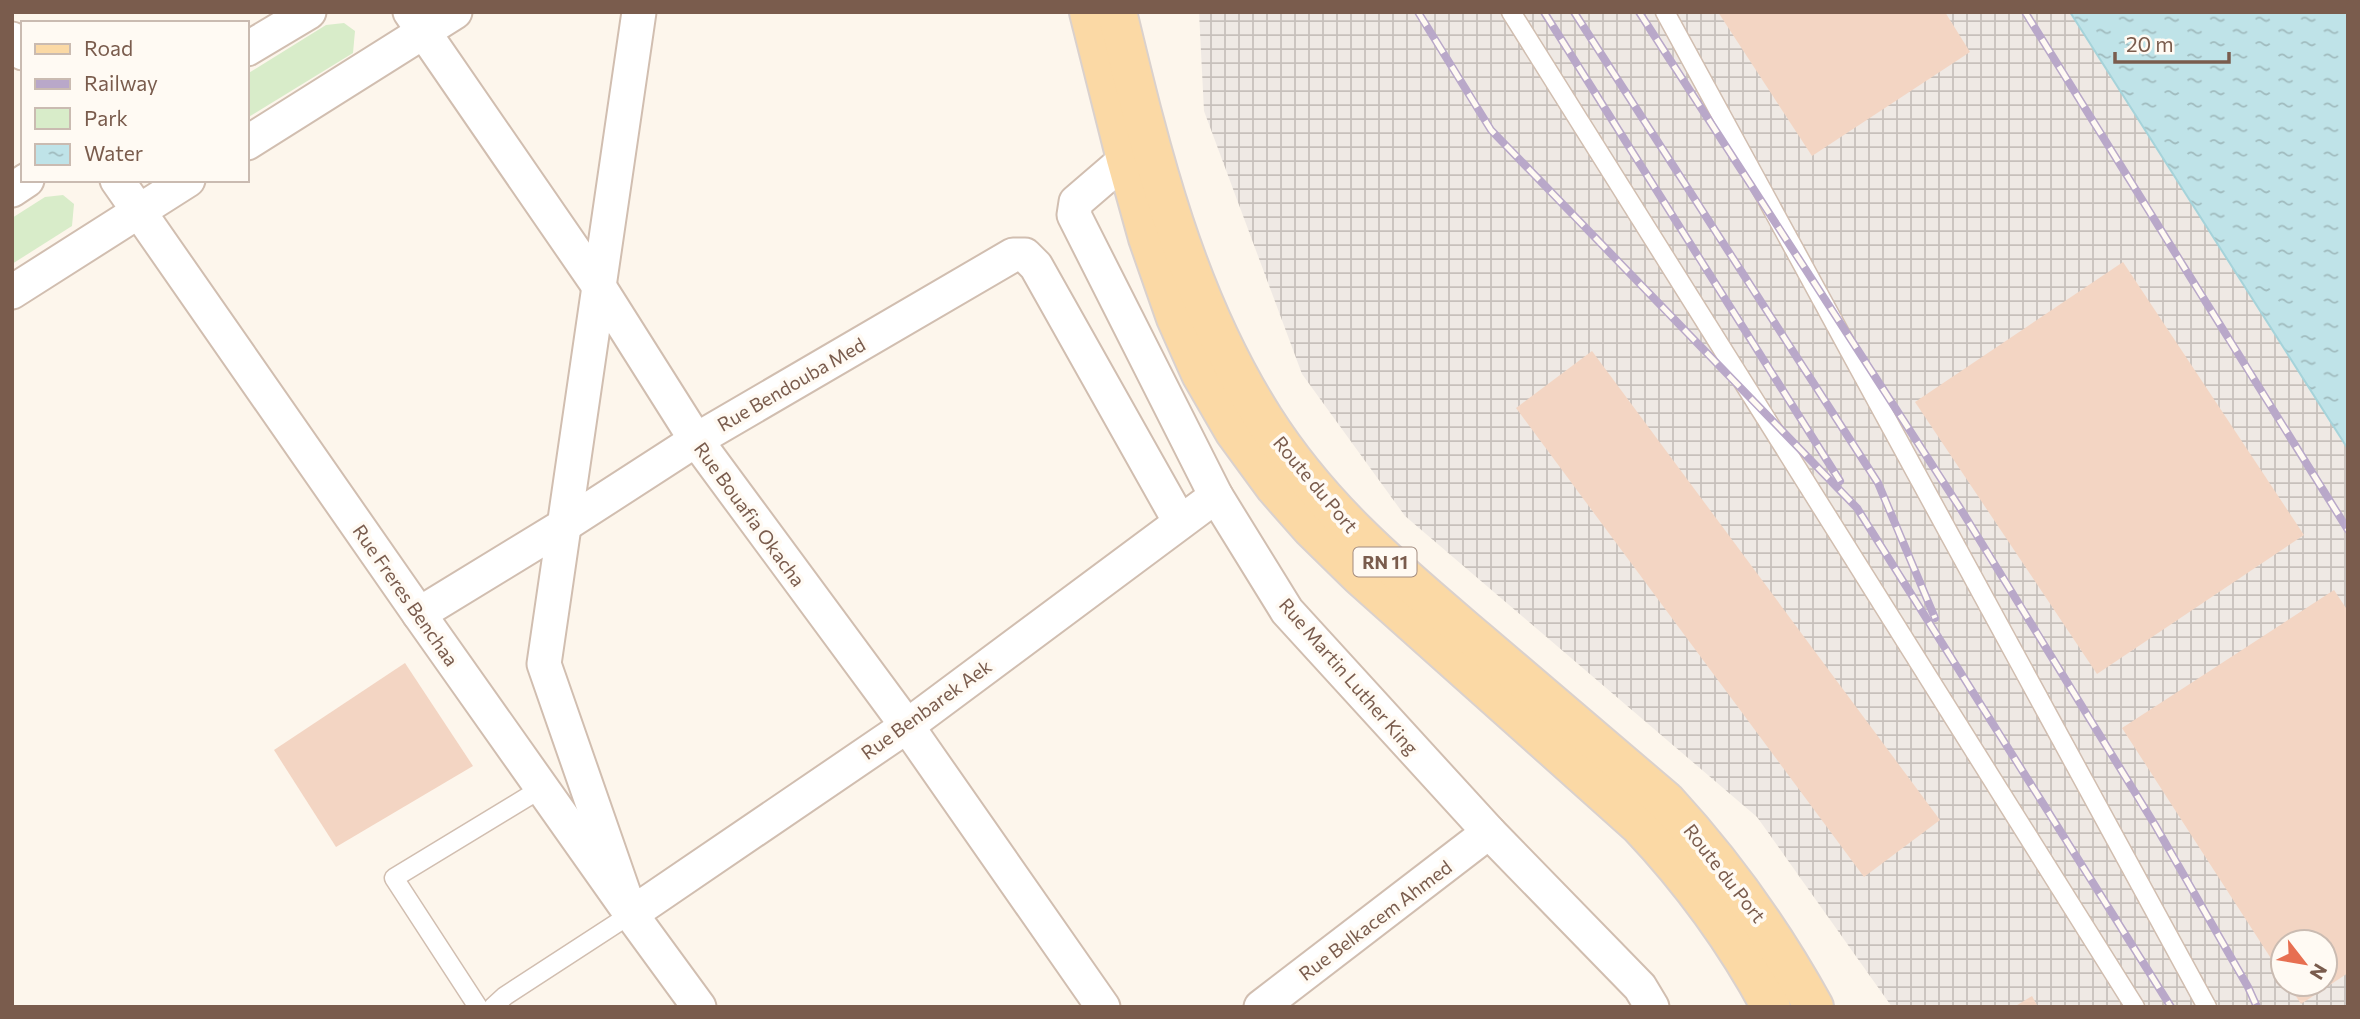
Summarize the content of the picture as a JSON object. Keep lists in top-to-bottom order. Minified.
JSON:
{"streets":{"main road":["Route du Port","RN 11"],"street":["Rue Bendouba Med","Rue Bouafia Okacha","Rue Freres Benchaa","Rue Martin Luther King","Rue Benbarek Aek","Rue Belkacem Ahmed"]},"crossings":[["Rue Bendouba Med","Rue Bouafia Okacha"],["Rue Bendouba Med","Rue Freres Benchaa"],["Rue Bendouba Med","Rue Benbarek Aek"],["Route du Port","Rue Martin Luther King"],["Rue Bouafia Okacha","Rue Benbarek Aek"],["Rue Freres Benchaa","Rue Benbarek Aek"],["Rue Martin Luther King","Rue Benbarek Aek"],["Rue Martin Luther King","Rue Belkacem Ahmed"]],"legend":["Road","Railway","Park","Water"],"scale_bar":"20 m","north":"bottom right"}
